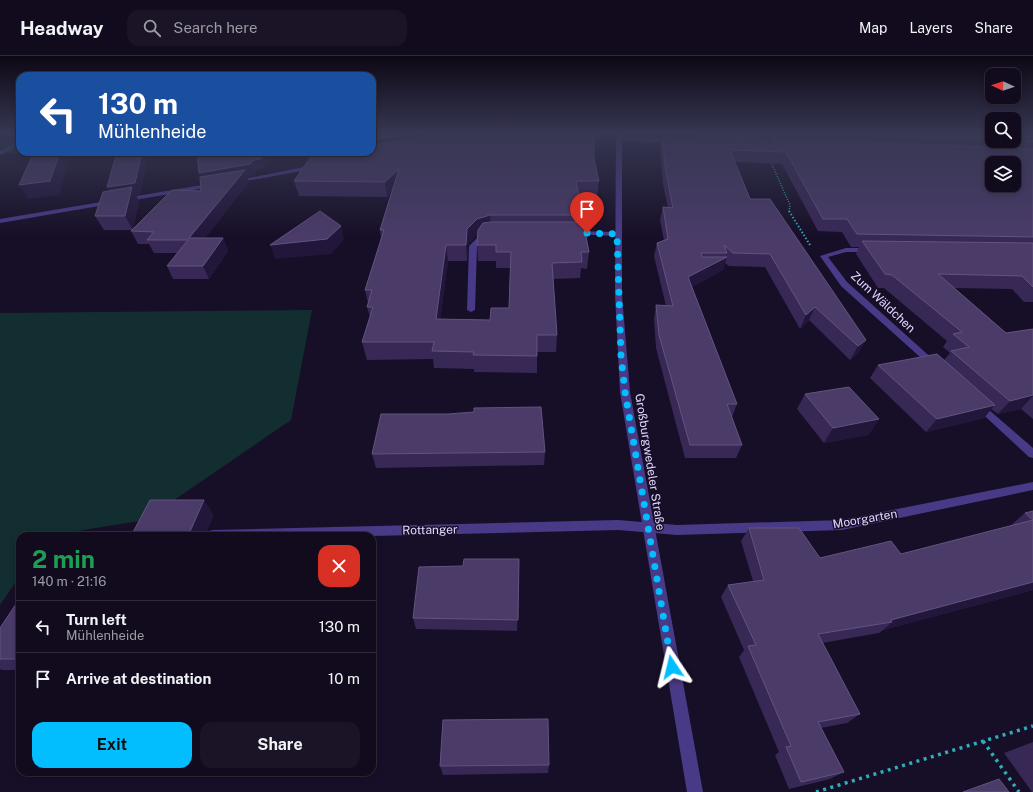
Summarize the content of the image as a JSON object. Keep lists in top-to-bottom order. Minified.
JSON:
{"streets":{"street":["Zum Wäldchen","Großburgwedeler Straße","Moorgarten","Rottanger"]},"crossings":[["Großburgwedeler Straße","Moorgarten"],["Großburgwedeler Straße","Rottanger"],["Moorgarten","Rottanger"]],"north":"left","page":{"header":"Headway","search":"Search here","nav":["Map","Layers","Share"],"turn":["130 m","Mühlenheide"],"heading":["2 min","140 m · 21:16"],"list":[{"name":"Turn left","note":"Mühlenheide","value":"130 m"},{"name":"Arrive at destination","value":"10 m"}],"buttons":["Exit","Share"]}}
